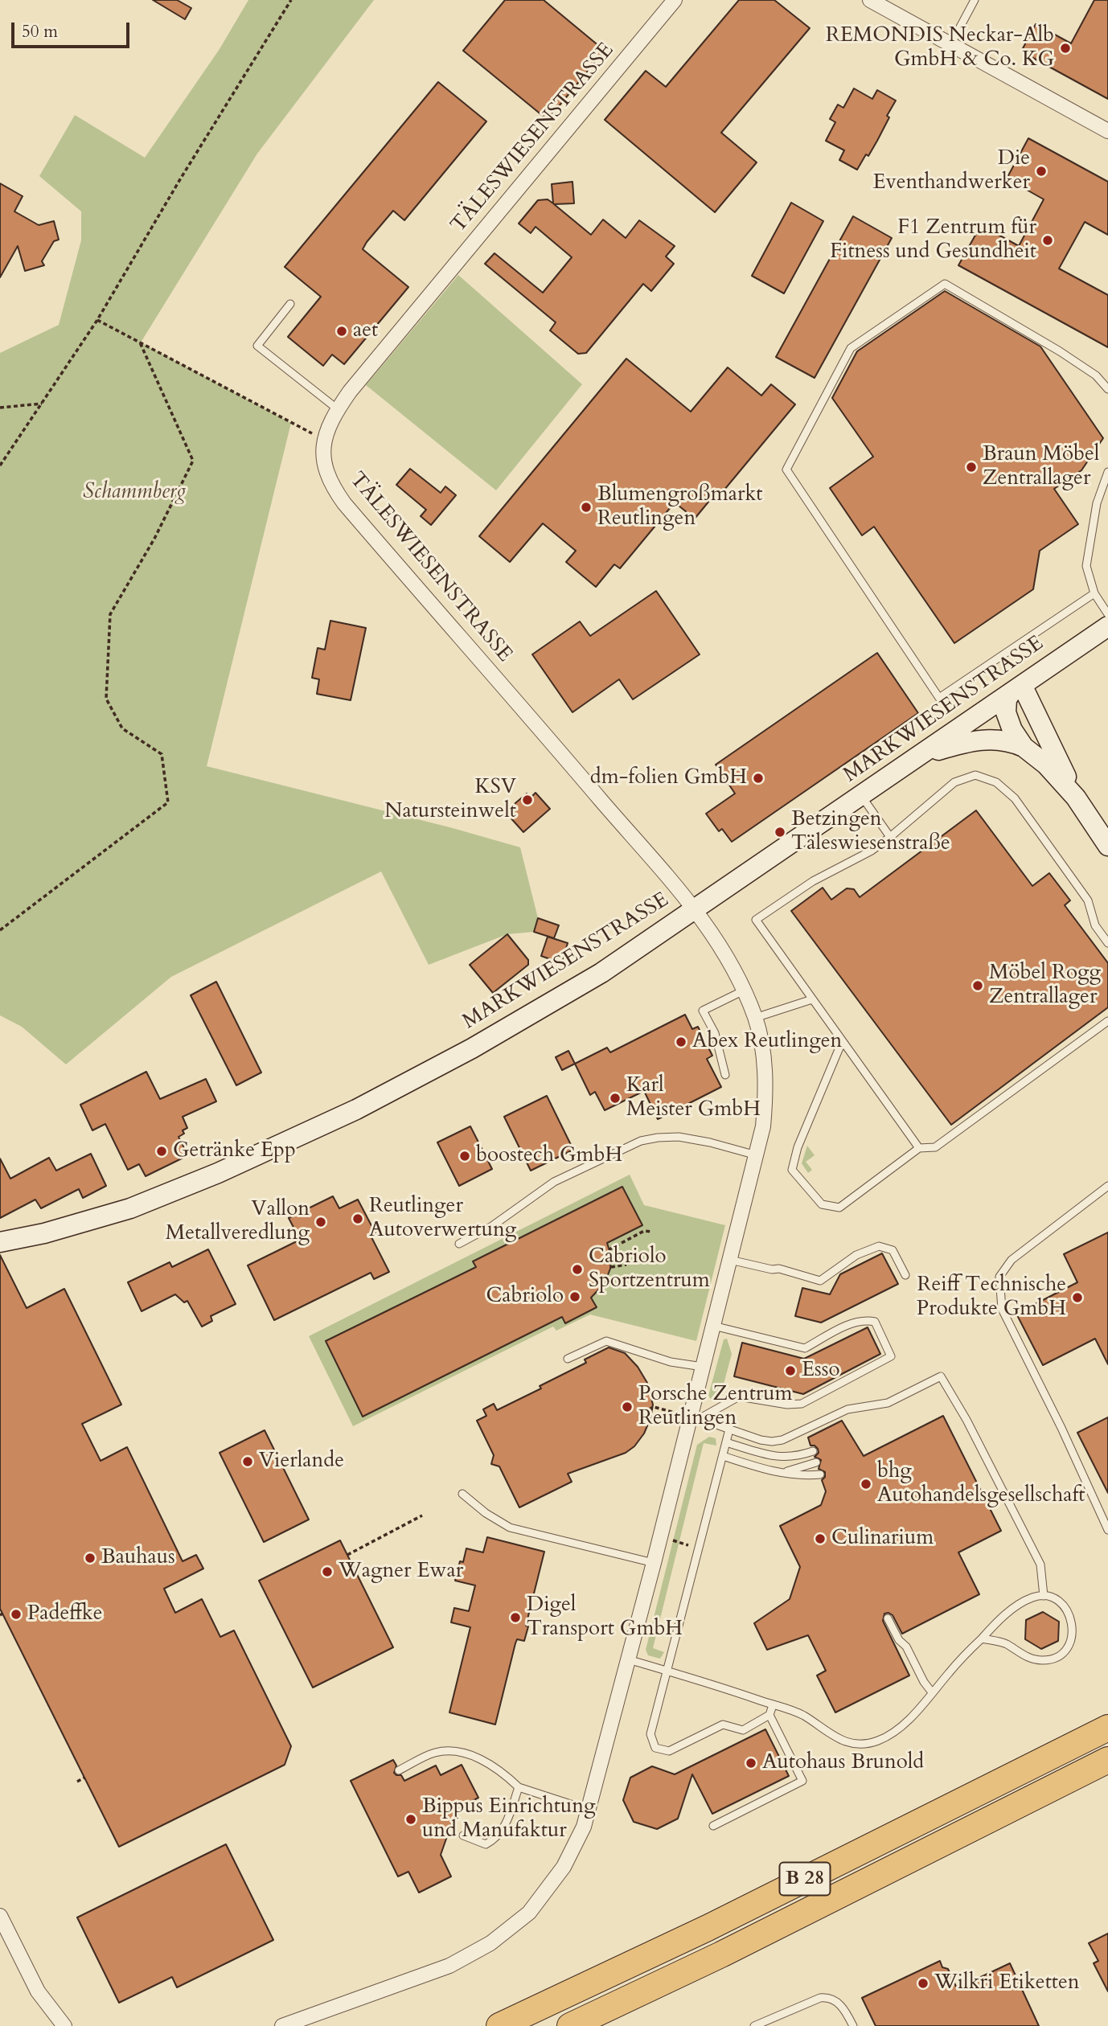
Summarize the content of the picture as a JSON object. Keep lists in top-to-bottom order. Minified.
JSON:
{"streets":{"highway":["B 28"],"street":["TÄLESWIESENSTRASSE","MARKWIESENSTRASSE"]},"crossings":[["TÄLESWIESENSTRASSE","MARKWIESENSTRASSE"]],"parks":["Schammberg"],"places":["REMONDIS Neckar-Alb GmbH & Co. KG","Die Eventhandwerker","F1 Zentrum für Fitness und Gesundheit","aet","Braun Möbel Zentrallager","Blumengroßmarkt Reutlingen","dm-folien GmbH","KSV Natursteinwelt","Betzingen Täleswiesenstraße","Möbel Rogg Zentrallager","Abex Reutlingen","Karl Meister GmbH","Getränke Epp","boostech GmbH","Reutlinger Autoverwertung","Vallon Metallveredlung","Cabriolo Sportzentrum","Cabriolo","Reiff Technische Produkte GmbH","Esso","Porsche Zentrum Reutlingen","Vierlande","bhg Autohandelsgesellschaft","Culinarium","Bauhaus","Wagner Ewar","Padeffke","Digel Transport GmbH","Autohaus Brunold","Bippus Einrichtung und Manufaktur","Wilkri Etiketten"],"scale_bar":"50 m"}
